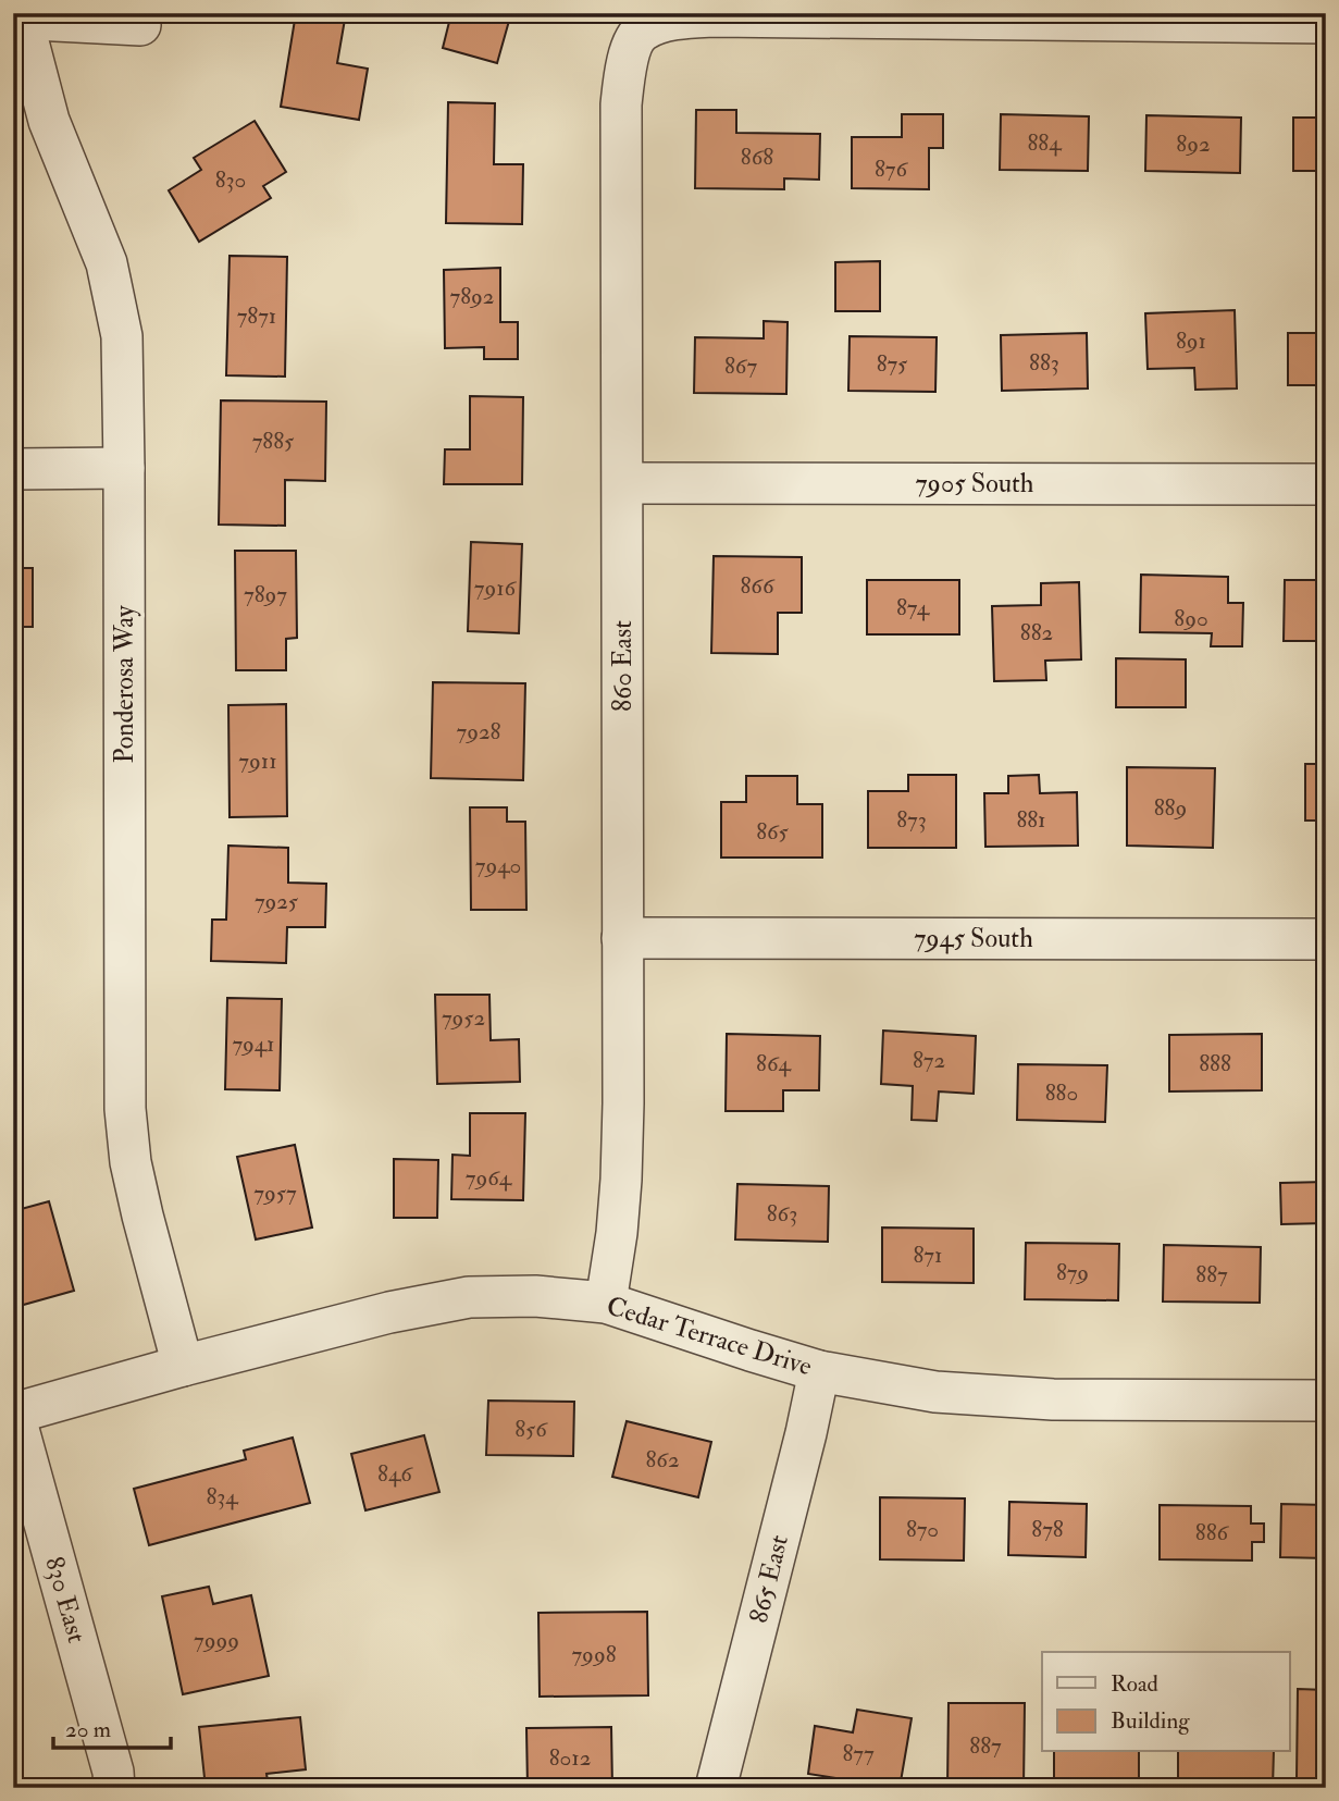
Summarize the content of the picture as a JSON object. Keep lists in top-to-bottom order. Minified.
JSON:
{"streets":{"street":["7905 South","860 East","Ponderosa Way","7945 South","Cedar Terrace Drive","865 East","830 East"]},"crossings":[["7905 South","860 East"],["860 East","7945 South"],["860 East","Cedar Terrace Drive"],["Ponderosa Way","Cedar Terrace Drive"],["Cedar Terrace Drive","865 East"],["Cedar Terrace Drive","830 East"]],"house_numbers":["884","892","868","876","830","7892","7871","891","883","875","867","7885","866","7916","7897","874","890","882","7928","7911","889","873","881","865","7940","7925","7952","7941","872","864","888","880","7964","7957","863","871","879","887","856","862","846","834","870","878","886","7999","7998","887","877","8012"],"legend":["Road","Building"],"scale_bar":"20 m"}
